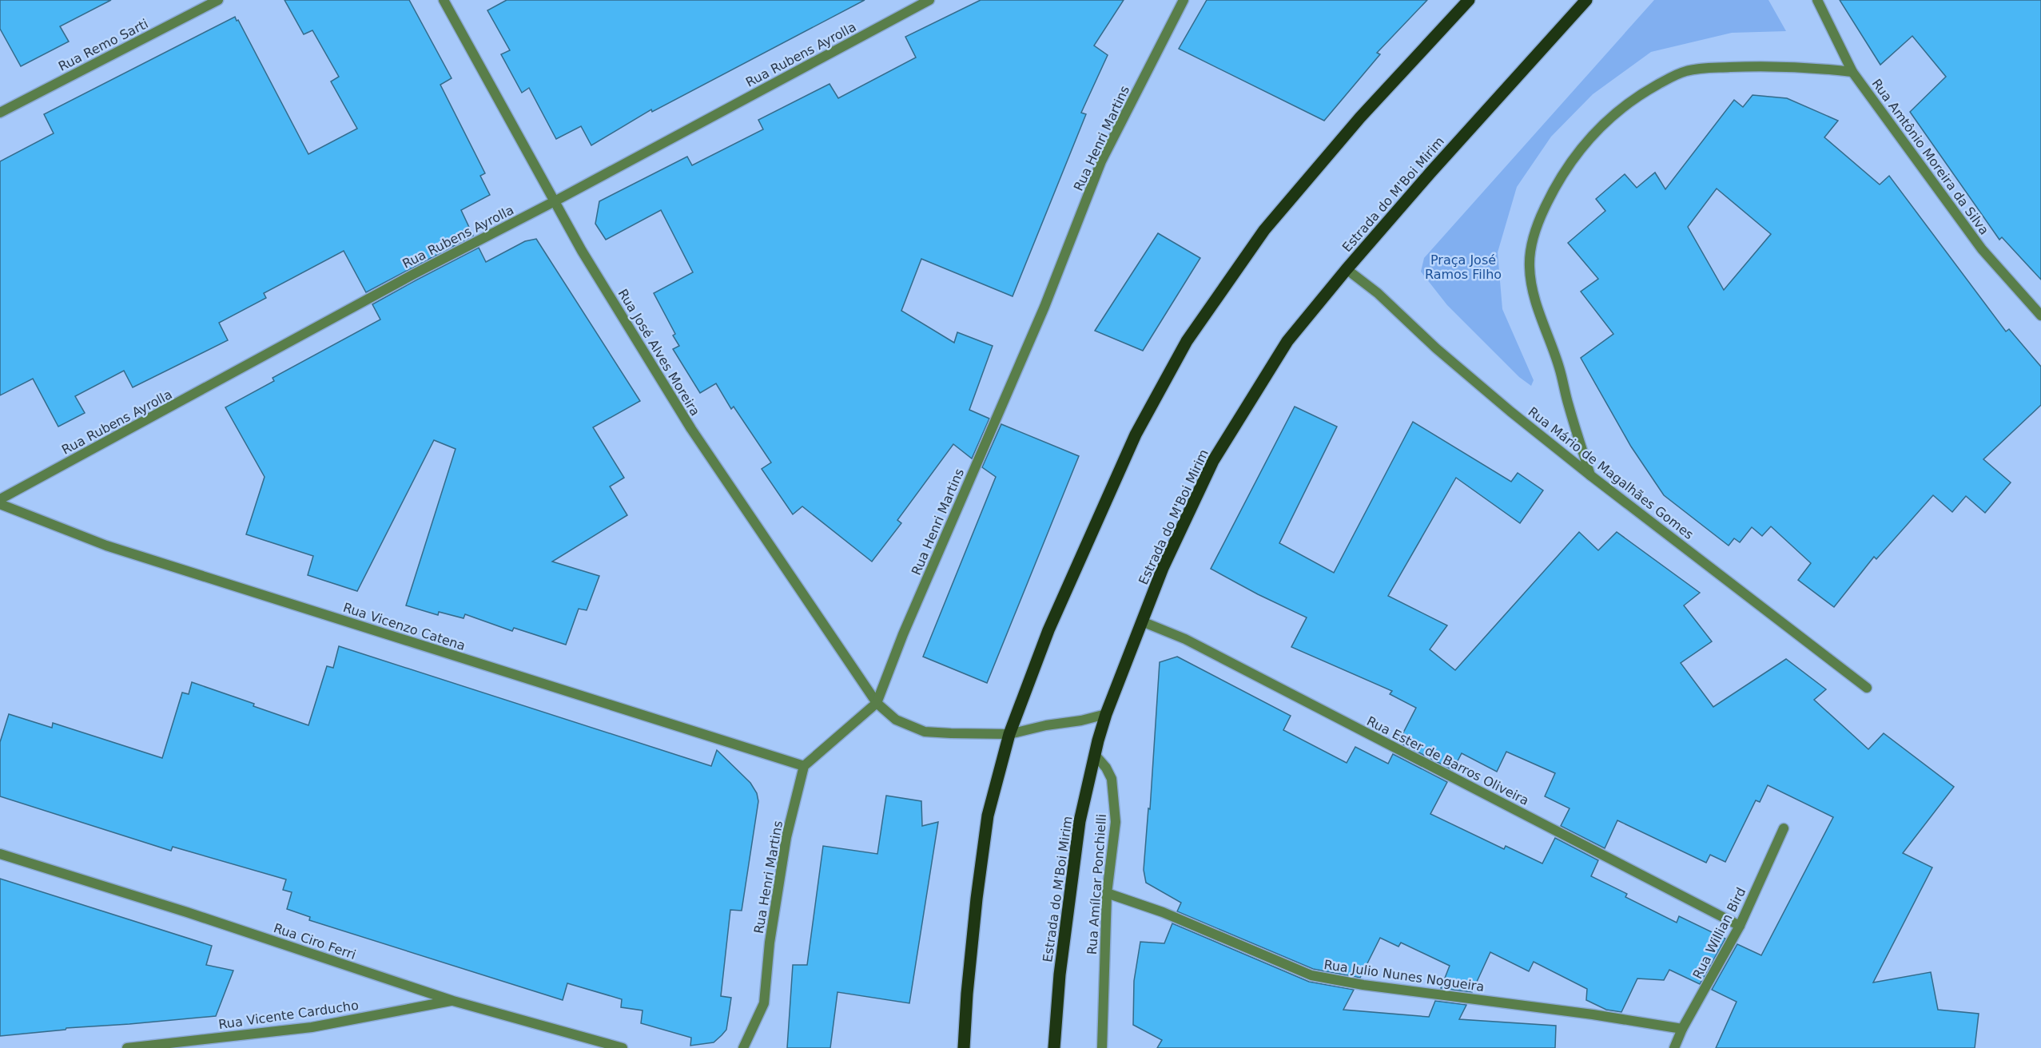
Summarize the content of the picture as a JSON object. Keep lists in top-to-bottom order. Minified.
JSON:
{"streets":{"main road":["Estrada do M'Boi Mirim"],"street":["Rua Remo Sarti","Rua Rubens Ayrolla","Rua Henri Martins","Rua Amtônio Moreira da Silva","Rua José Alves Moreira","Rua Mário de Magalhães Gomes","Rua Vicenzo Catena","Rua Ester de Barros Oliveira","Rua Amílcar Ponchielli","Rua Willian Bird","Rua Ciro Ferri","Rua Julio Nunes Nogueira","Rua Vicente Carducho"]},"crossings":[["Rua Rubens Ayrolla","Rua José Alves Moreira"],["Rua Henri Martins","Rua José Alves Moreira"],["Rua Henri Martins","Rua Vicenzo Catena"],["Estrada do M'Boi Mirim","Rua Mário de Magalhães Gomes"],["Estrada do M'Boi Mirim","Rua Ester de Barros Oliveira"],["Estrada do M'Boi Mirim","Rua Amílcar Ponchielli"],["Rua Ester de Barros Oliveira","Rua Willian Bird"],["Rua Amílcar Ponchielli","Rua Julio Nunes Nogueira"],["Rua Willian Bird","Rua Julio Nunes Nogueira"],["Rua Ciro Ferri","Rua Vicente Carducho"]],"parks":["Praça José Ramos Filho"]}
